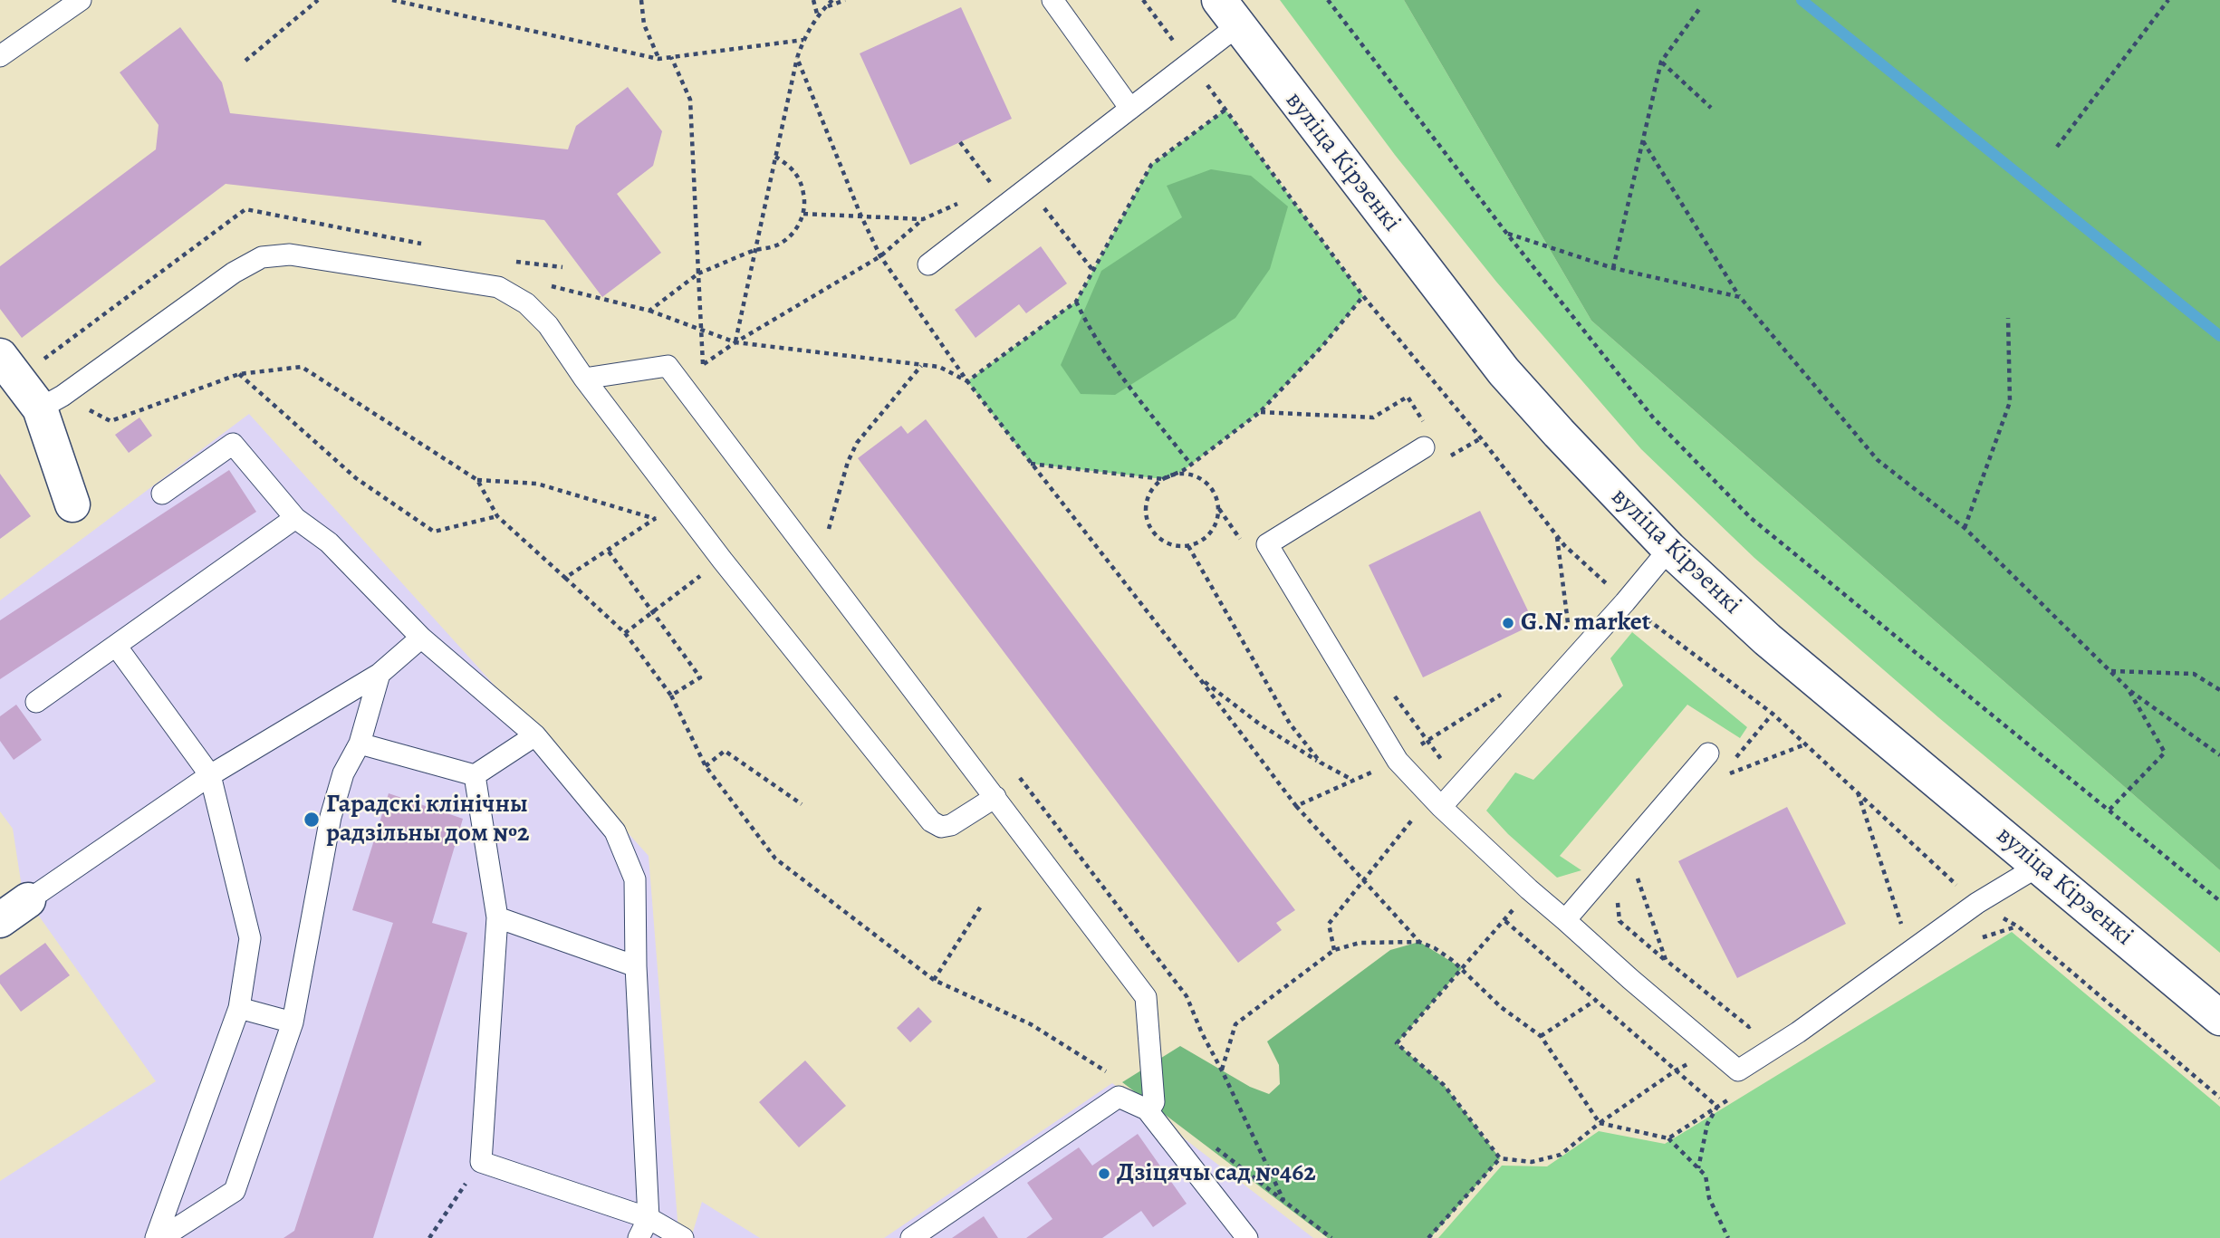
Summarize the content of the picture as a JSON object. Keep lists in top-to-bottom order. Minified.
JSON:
{"streets":{"street":["вуліца Кірэенкі"]},"places":["G.N. market","Гарадскі клінічны радзільны дом №2","Дзіцячы сад №462"]}
